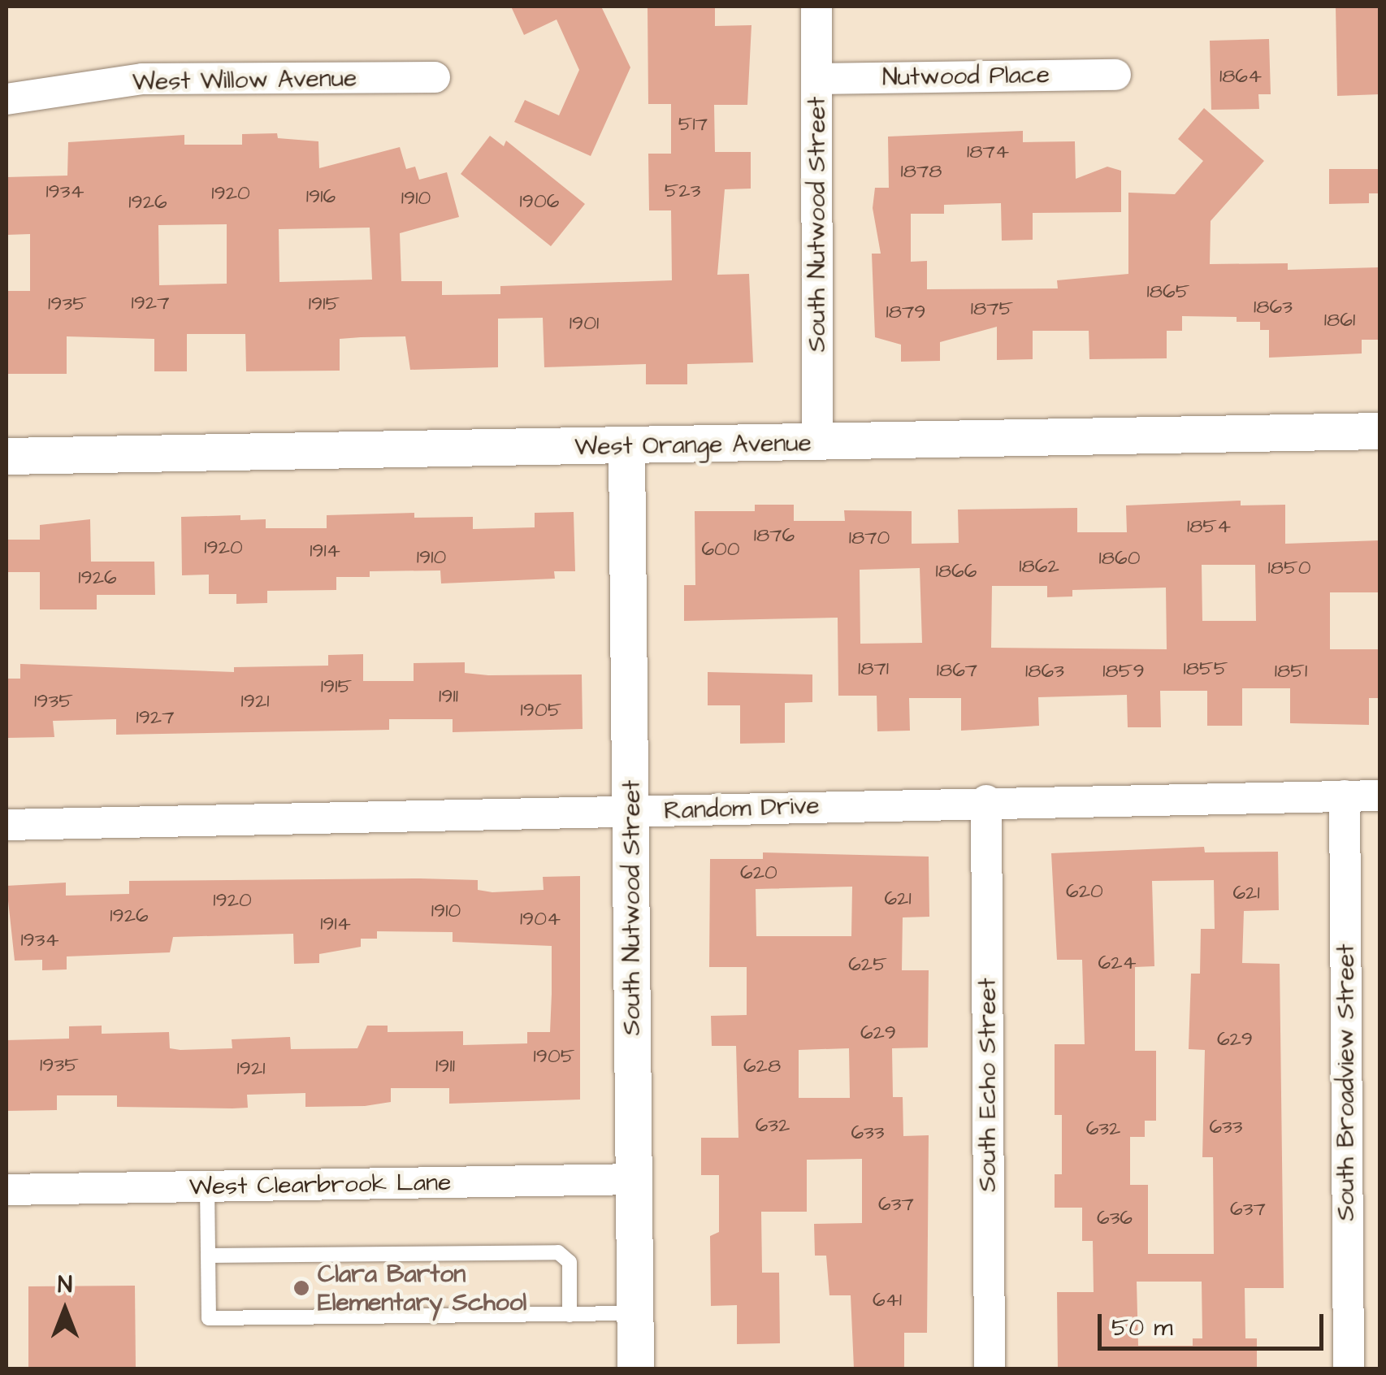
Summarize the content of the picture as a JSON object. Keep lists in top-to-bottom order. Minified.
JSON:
{"streets":{"street":["Nutwood Place","West Willow Avenue","South Nutwood Street","West Orange Avenue","Random Drive","South Broadview Street","South Echo Street","West Clearbrook Lane"]},"crossings":[["Nutwood Place","South Nutwood Street"],["South Nutwood Street","West Orange Avenue"],["South Nutwood Street","Random Drive"],["South Nutwood Street","West Clearbrook Lane"],["Random Drive","South Broadview Street"],["Random Drive","South Echo Street"]],"places":["Clara Barton Elementary School"],"house_numbers":["1864","517","1874","1878","523","1934","1920","1916","1910","1906","1926","1865","1927","1935","1915","1863","1875","1879","1861","1901","1854","1876","1870","1920","600","1914","1910","1860","1862","1850","1866","1926","1871","1855","1867","1863","1859","1851","1915","1911","1935","1921","1905","1927","620","620","621","621","1920","1910","1926","1904","1914","1934","624","625","629","629","1905","1935","1911","628","1921","632","633","632","633","637","637","636","641"],"scale_bar":"50 m","north":"top"}
